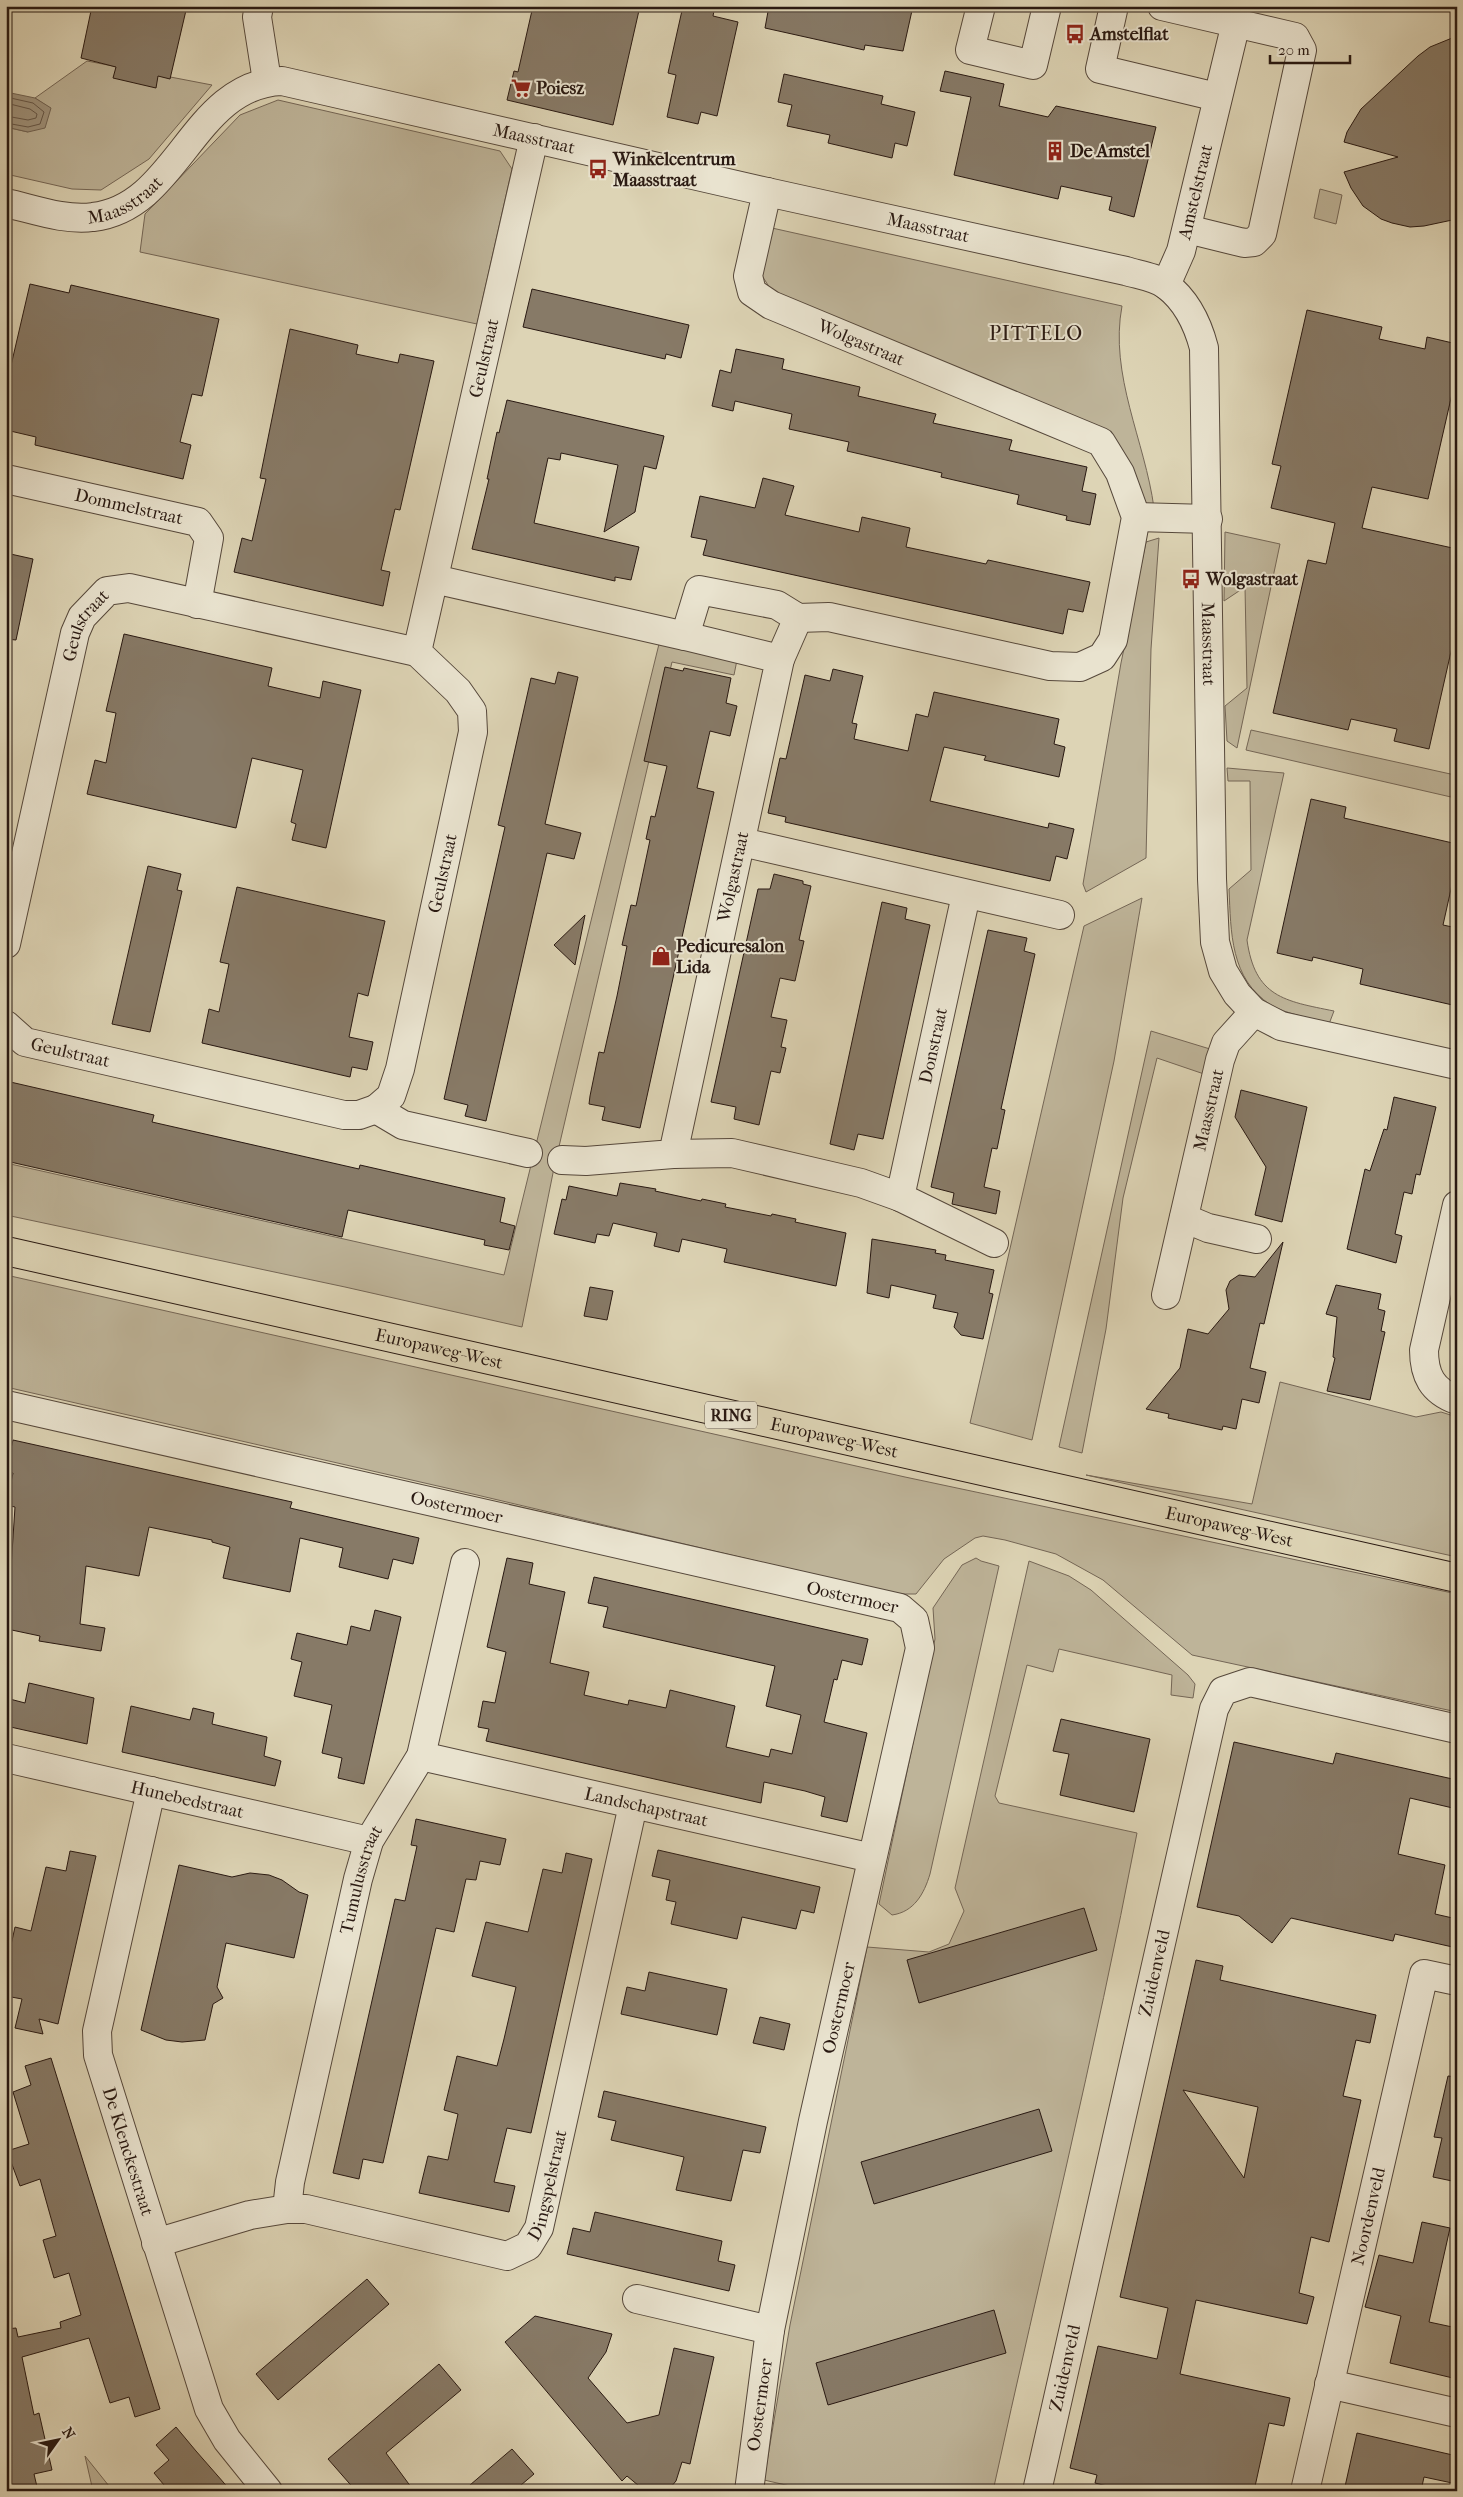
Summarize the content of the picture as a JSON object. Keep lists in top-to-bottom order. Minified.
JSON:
{"streets":{"main road":["Europaweg-West","RING"],"street":["Maasstraat","Amstelstraat","Wolgastraat","Geulstraat","Dommelstraat","Donstraat","Oostermoer","Hunebedstraat","Landschapstraat","Tumulusstraat","Zuidenveld","De Klenckestraat","Dingspelstraat","Noordenveld"]},"crossings":[["Maasstraat","Amstelstraat"],["Maasstraat","Wolgastraat"],["Maasstraat","Geulstraat"],["Geulstraat","Dommelstraat"],["Oostermoer","Landschapstraat"],["Hunebedstraat","Tumulusstraat"],["Hunebedstraat","De Klenckestraat"],["Landschapstraat","Tumulusstraat"],["Landschapstraat","Dingspelstraat"],["Tumulusstraat","Dingspelstraat"],["De Klenckestraat","Dingspelstraat"]],"districts":["PITTELO"],"places":{"bus stop":["Amstelflat","Winkelcentrum Maasstraat","Wolgastraat"],"supermarket":["Poiesz"],"building":["De Amstel"],"shop":["Pedicuresalon Lida"]},"scale_bar":"20 m","north":"top right"}
